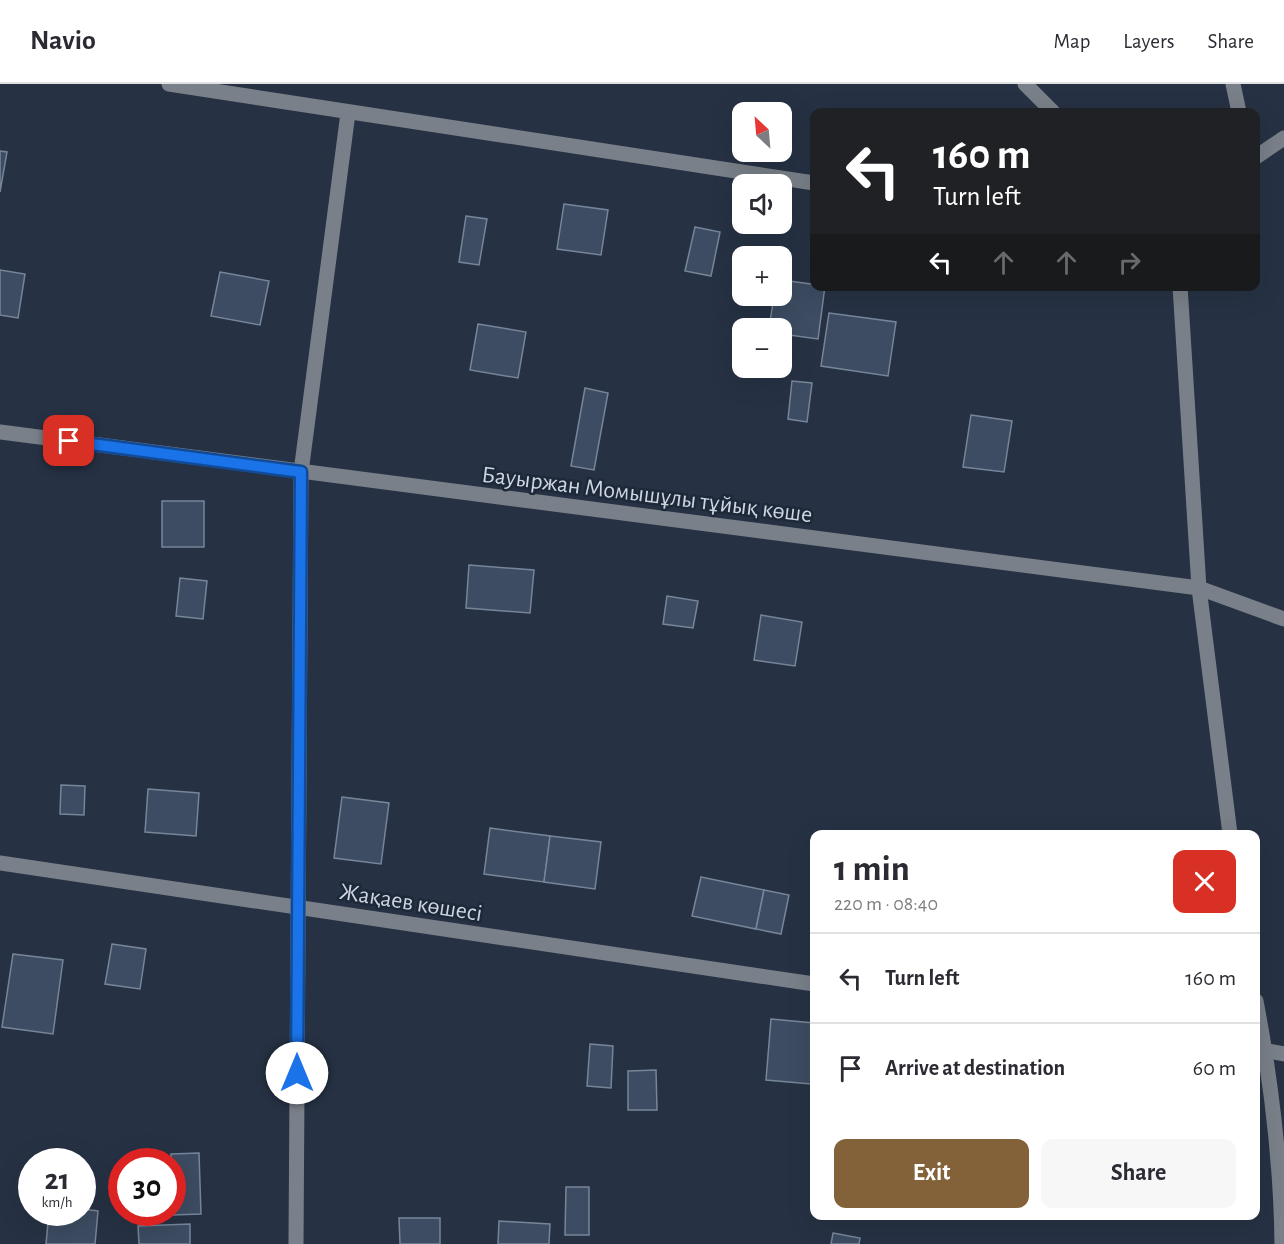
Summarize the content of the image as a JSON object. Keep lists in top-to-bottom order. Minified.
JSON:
{"streets":{"street":["Бауыржан Момышұлы тұйық көше","Жақаев көшесі"]},"north":"top left","page":{"header":"Navio","nav":["Map","Layers","Share"],"map_buttons":["+","−"],"turn":["160 m","Turn left"],"heading":["1 min","220 m · 08:40"],"list":[{"name":"Turn left","value":"160 m"},{"name":"Arrive at destination","value":"60 m"}],"buttons":["Exit","Share"],"speed":"21 km/h","limit":"30"}}
